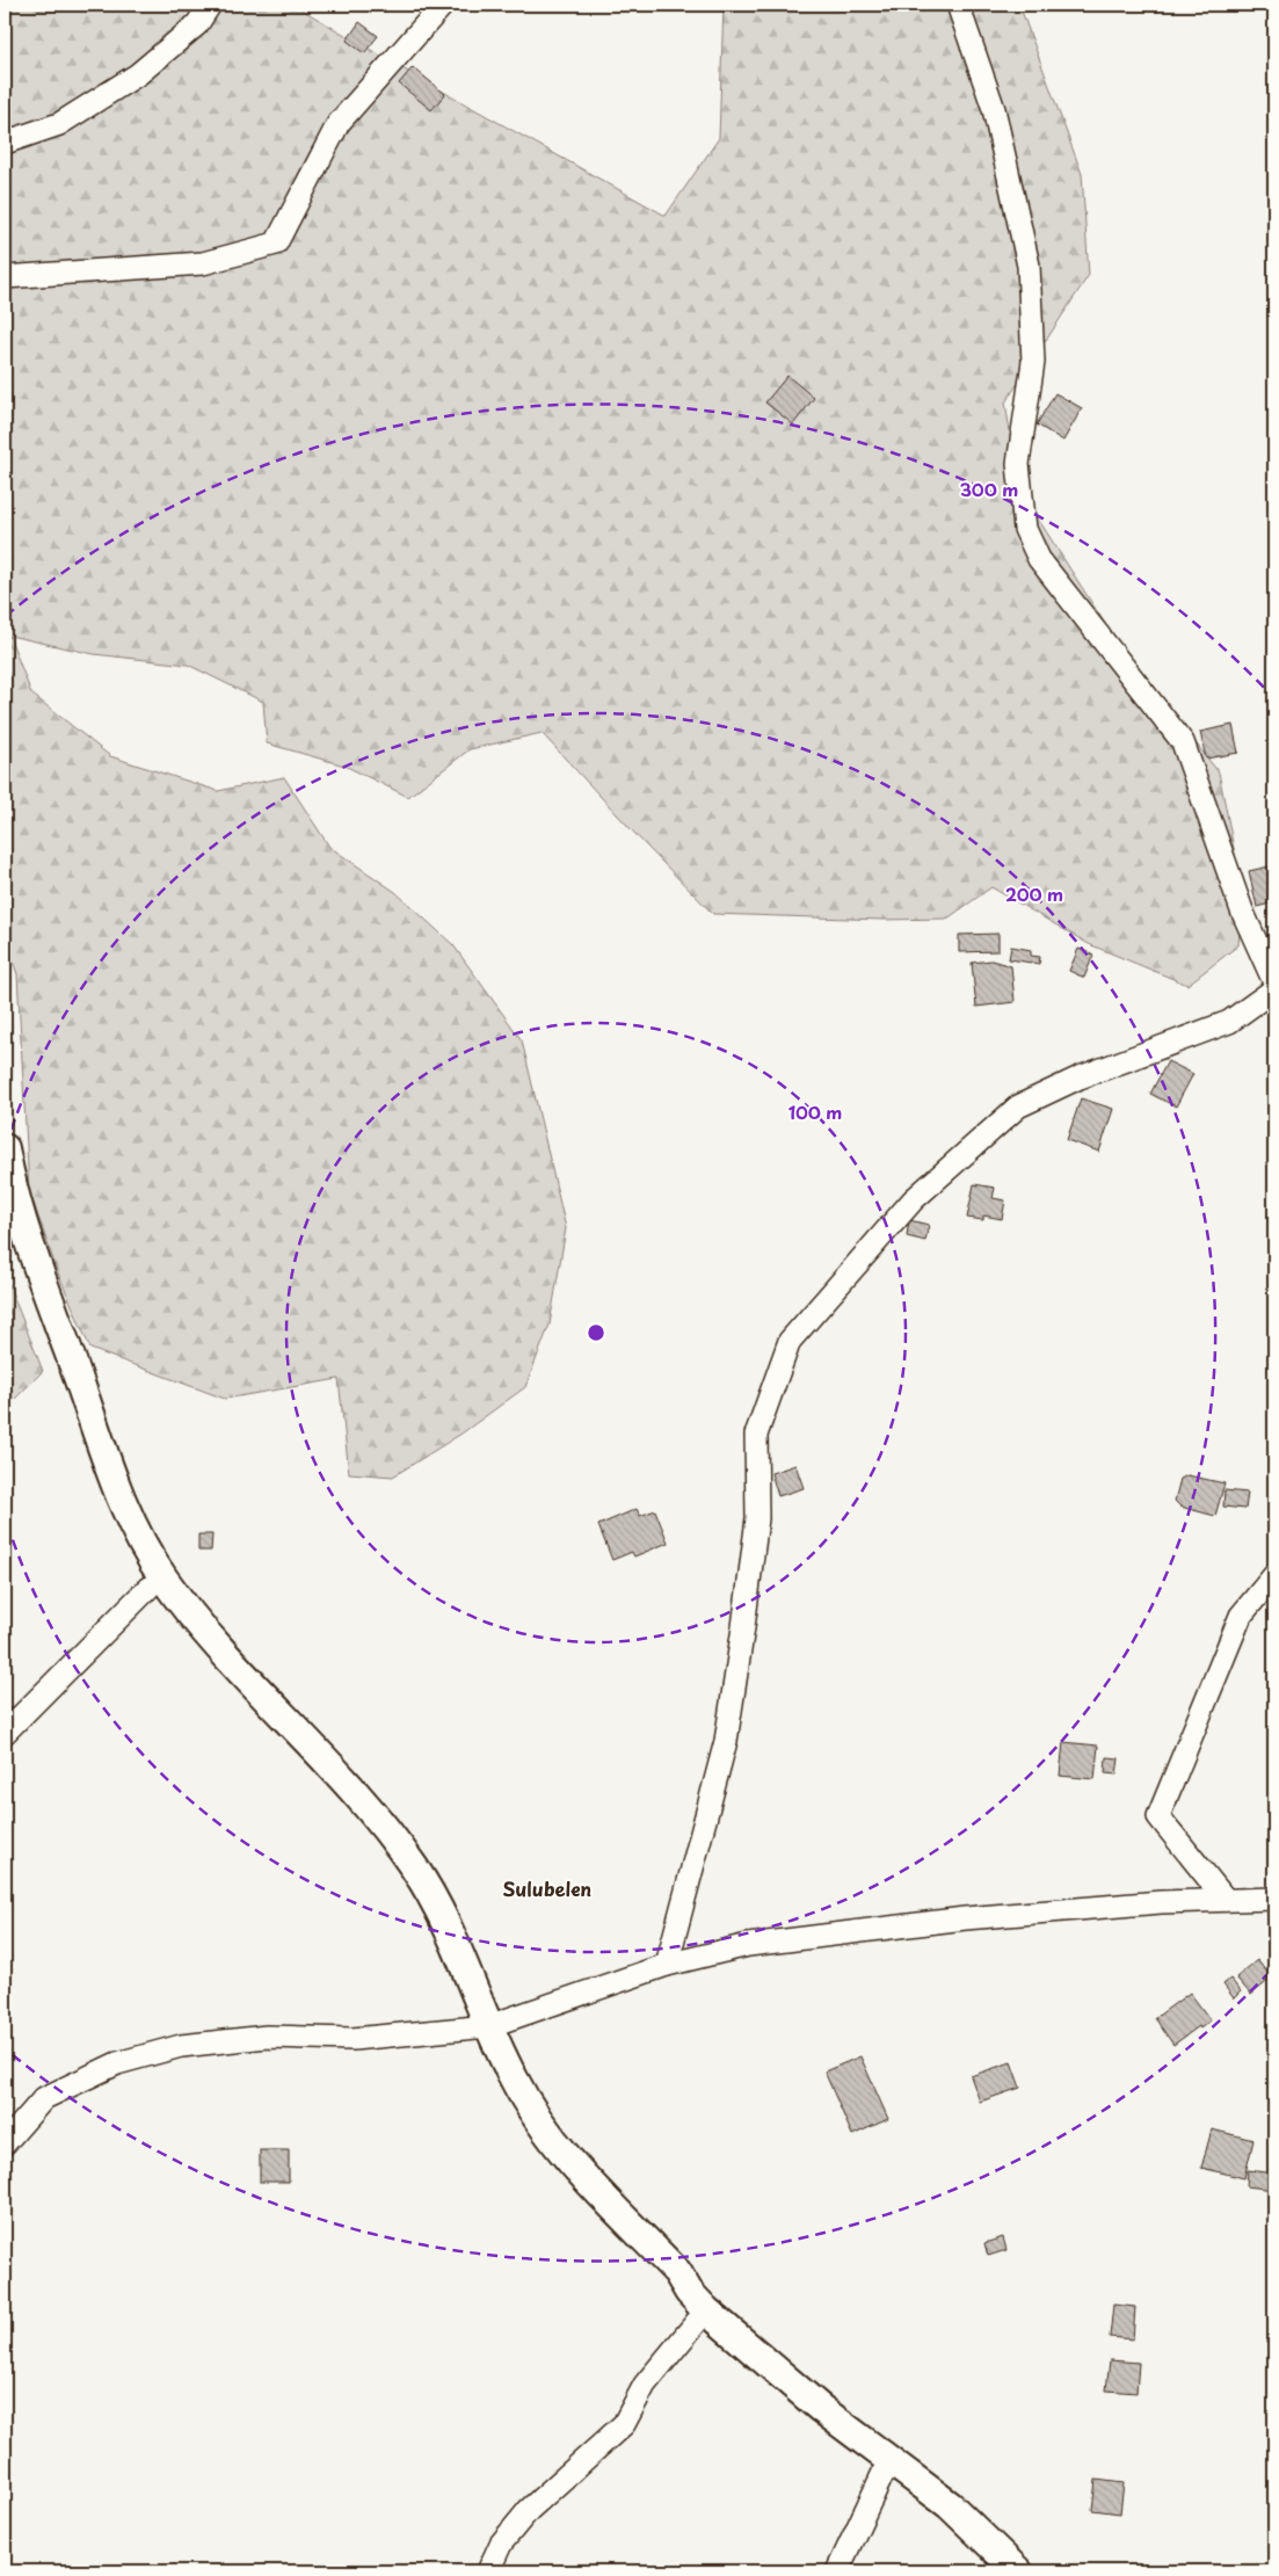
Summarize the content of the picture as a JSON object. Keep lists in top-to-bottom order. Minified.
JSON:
{"districts":["Sulubelen"],"rings":["300 m","200 m","100 m"]}
